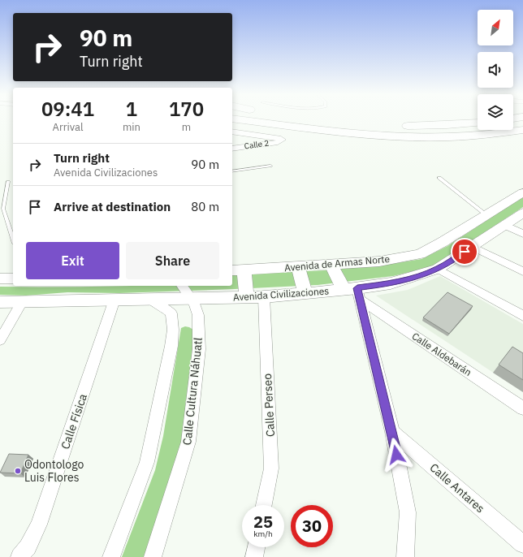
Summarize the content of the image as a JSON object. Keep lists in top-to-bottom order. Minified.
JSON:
{"streets":{"main road":["Avenida de Armas Norte","Avenida Civilizaciones"],"street":["Calle 2","Calle Aldebarán","Calle Cultura Náhuatl","Calle Perseo","Calle Física","Calle Antares"]},"crossings":[["Avenida Civilizaciones","Calle Aldebarán"],["Avenida Civilizaciones","Calle Cultura Náhuatl"],["Avenida Civilizaciones","Calle Perseo"],["Avenida Civilizaciones","Calle Física"]],"places":["Odontologo Luis Flores"],"north":"top right","page":{"turn":["90 m","Turn right"],"eta":["09:41","Arrival","1","min","170","m"],"list":[{"name":"Turn right","note":"Avenida Civilizaciones","value":"90 m"},{"name":"Arrive at destination","value":"80 m"}],"buttons":["Exit","Share"],"speed":"25 km/h","limit":"30"}}
